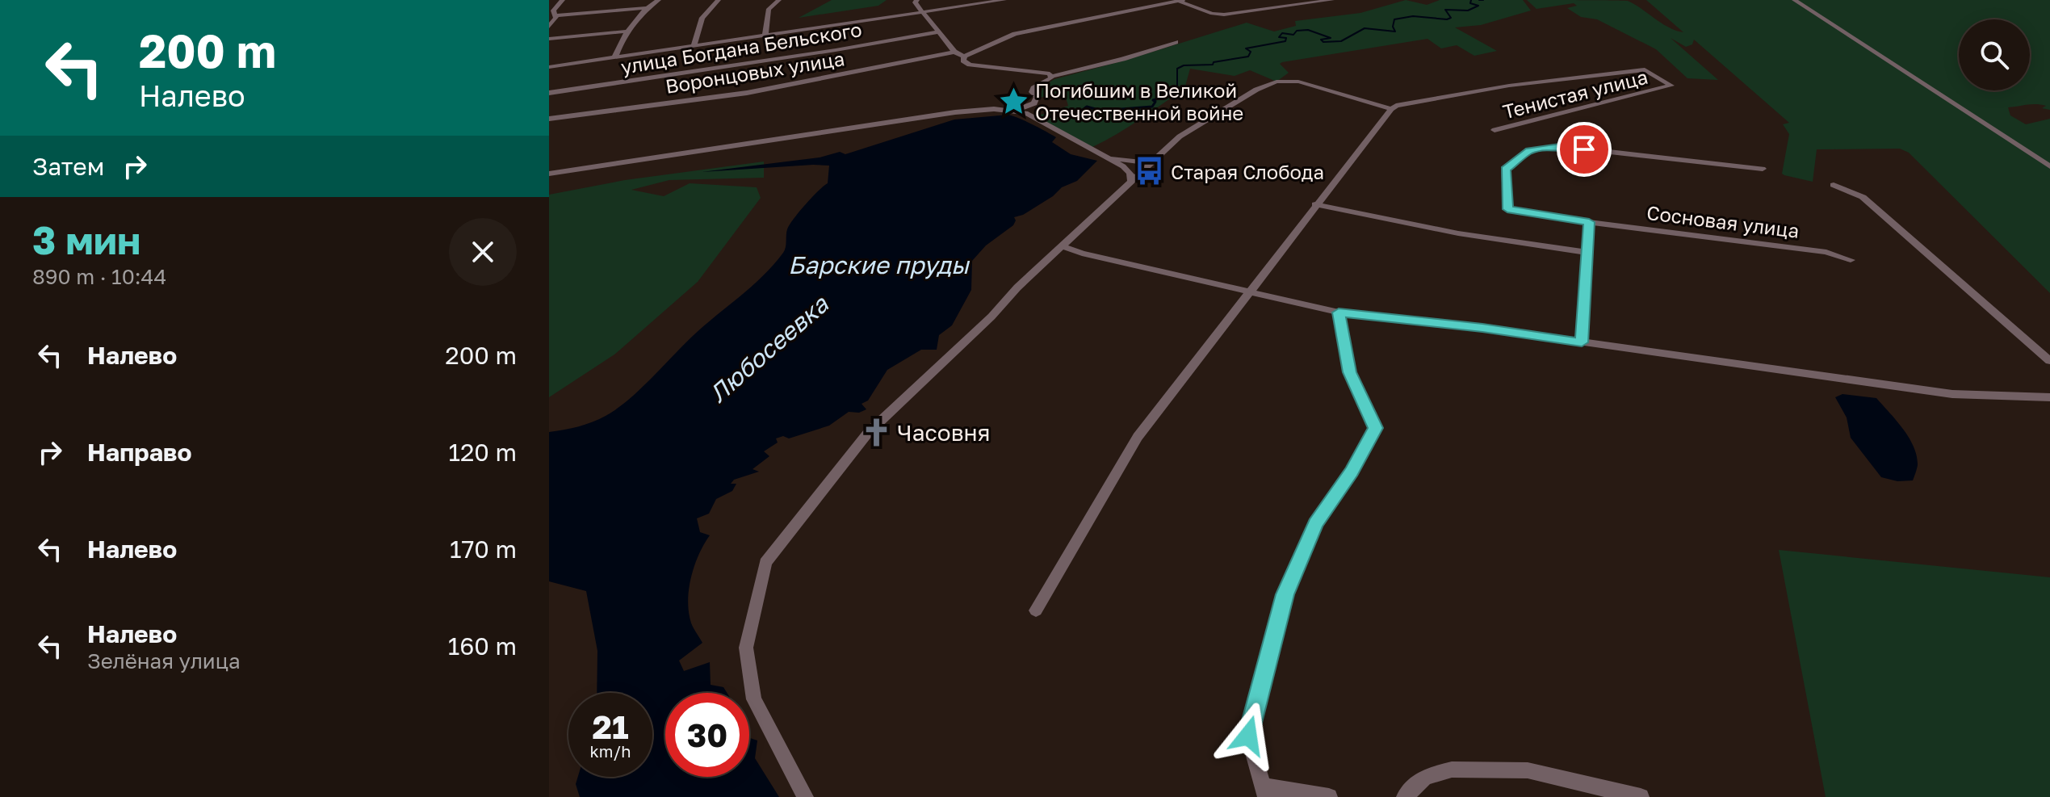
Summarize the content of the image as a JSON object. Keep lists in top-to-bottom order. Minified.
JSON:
{"streets":{"street":["улица Богдана Бельского","Воронцовых улица","Тенистая улица","Сосновая улица"]},"water":["Барские пруды","Любосеевка"],"places":{"place":["Погибшим в Великой Отечественной войне"],"bus stop":["Старая Слобода"],"church":["Часовня"]},"page":{"turn":["200 m","Налево"],"then":"Затем","heading":["3 мин","890 m · 10:44"],"list":[{"name":"Налево","value":"200 m"},{"name":"Направо","value":"120 m"},{"name":"Налево","value":"170 m"},{"name":"Налево","note":"Зелёная улица","value":"160 m"}],"speed":"21 km/h","limit":"30"}}
